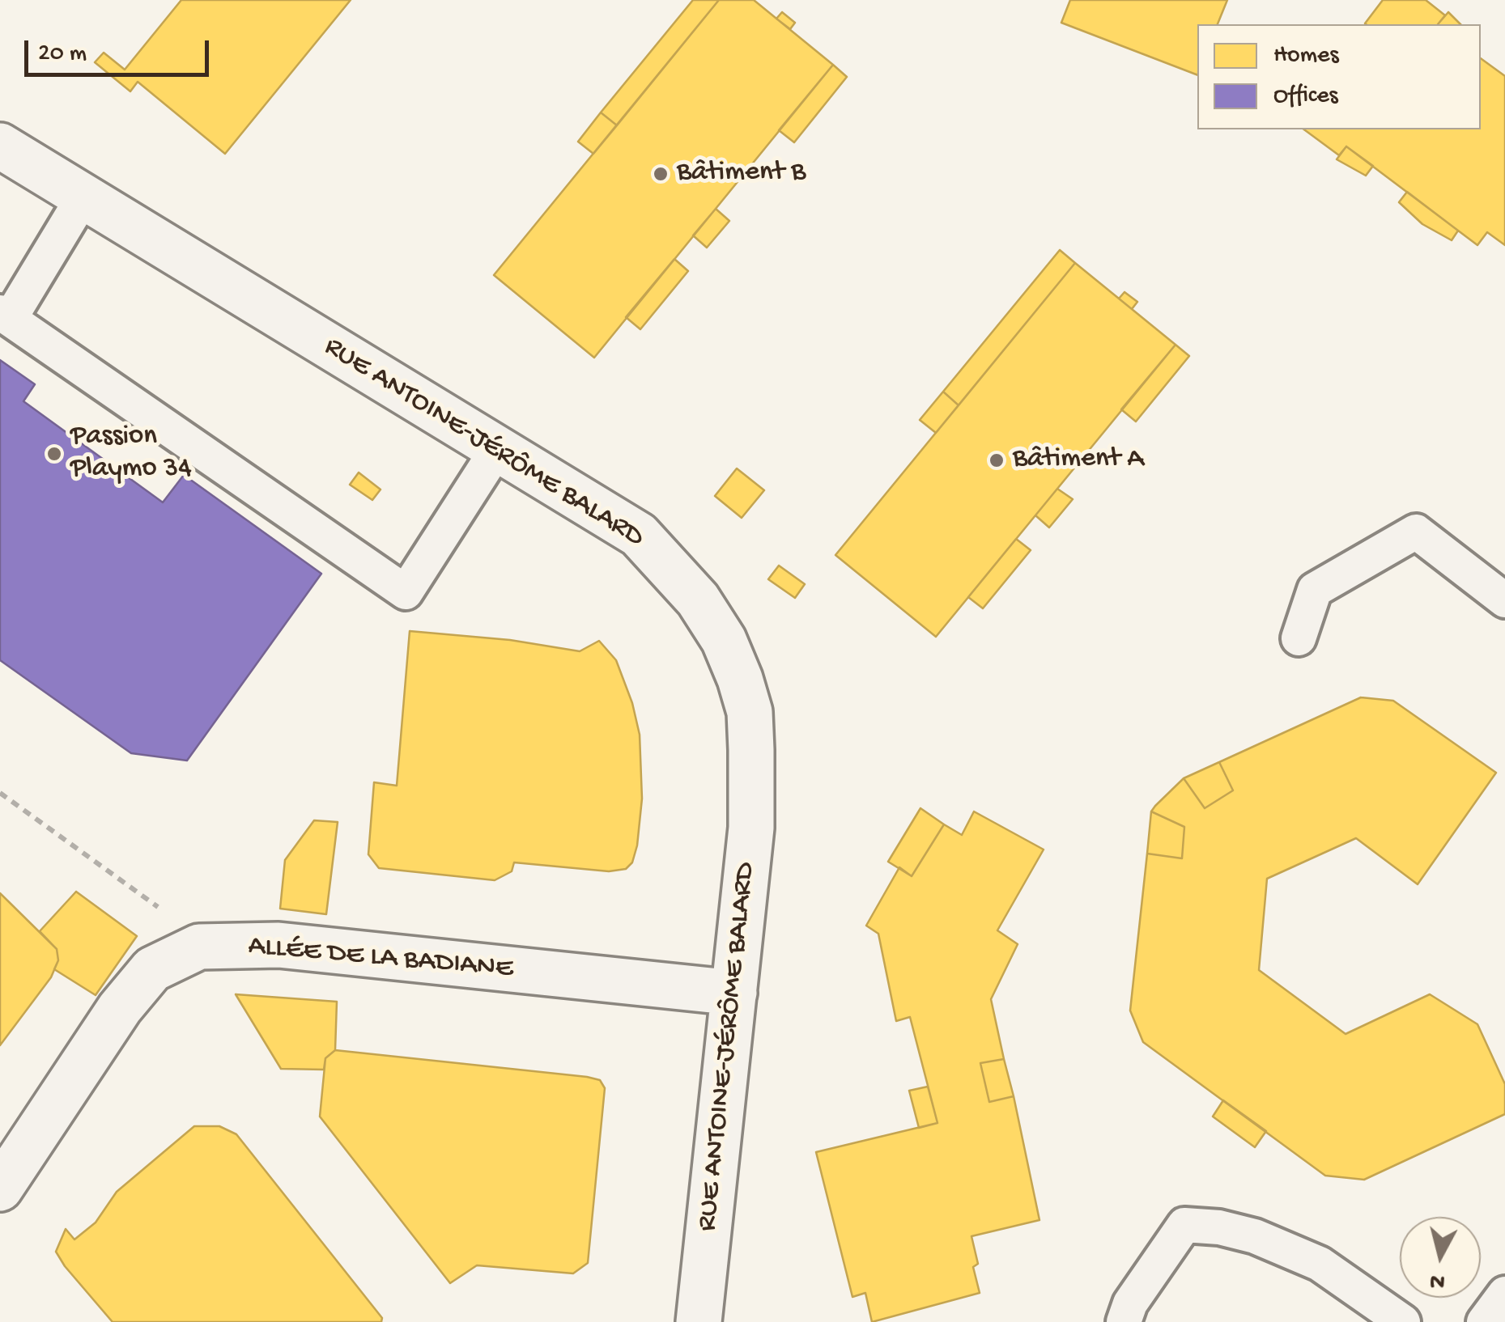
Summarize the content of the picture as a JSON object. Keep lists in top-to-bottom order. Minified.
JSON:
{"streets":{"street":["RUE ANTOINE-JÉRÔME BALARD","ALLÉE DE LA BADIANE"]},"crossings":[["RUE ANTOINE-JÉRÔME BALARD","ALLÉE DE LA BADIANE"]],"places":["Bâtiment B","Passion Playmo 34","Bâtiment A"],"legend":["Homes","Offices"],"scale_bar":"20 m","north":"bottom"}
